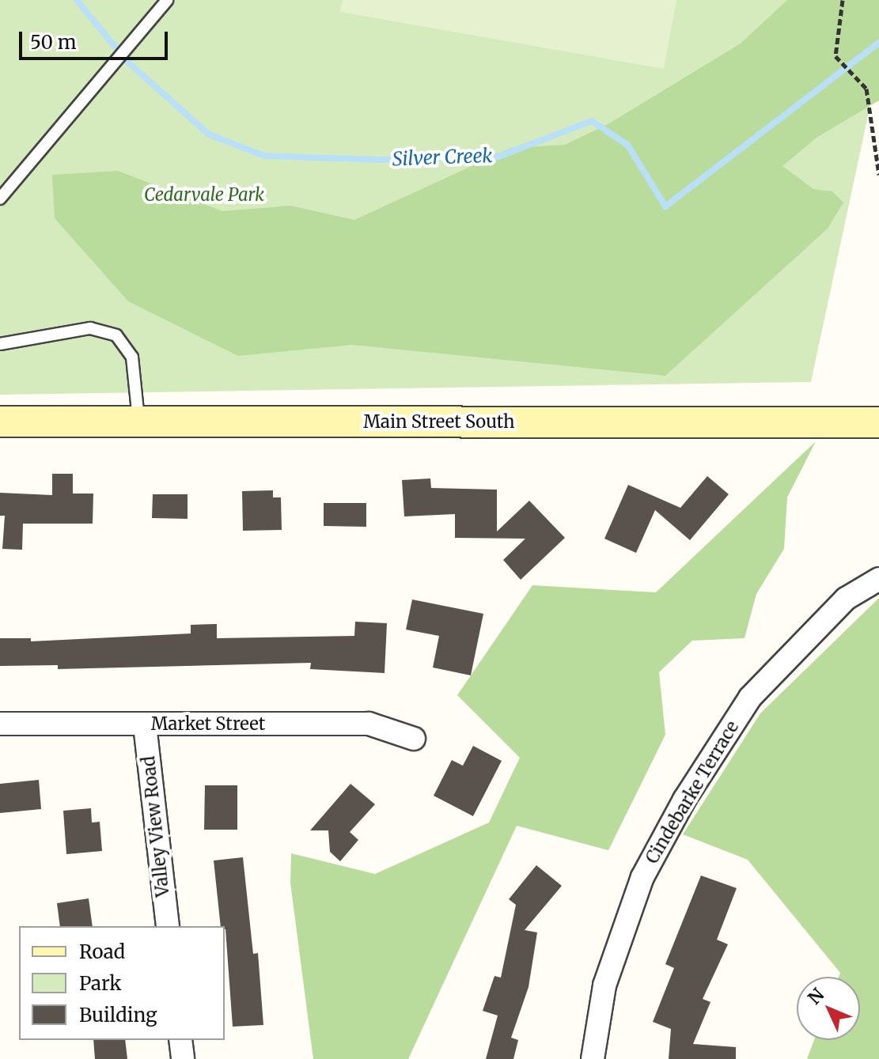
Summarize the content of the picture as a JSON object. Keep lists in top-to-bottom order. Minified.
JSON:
{"streets":{"street":["Main Street South","Market Street","Cindebarke Terrace","Valley View Road"]},"crossings":[["Market Street","Valley View Road"]],"water":["Silver Creek"],"parks":["Cedarvale Park"],"legend":["Road","Park","Building"],"scale_bar":"50 m","north":"top left"}
